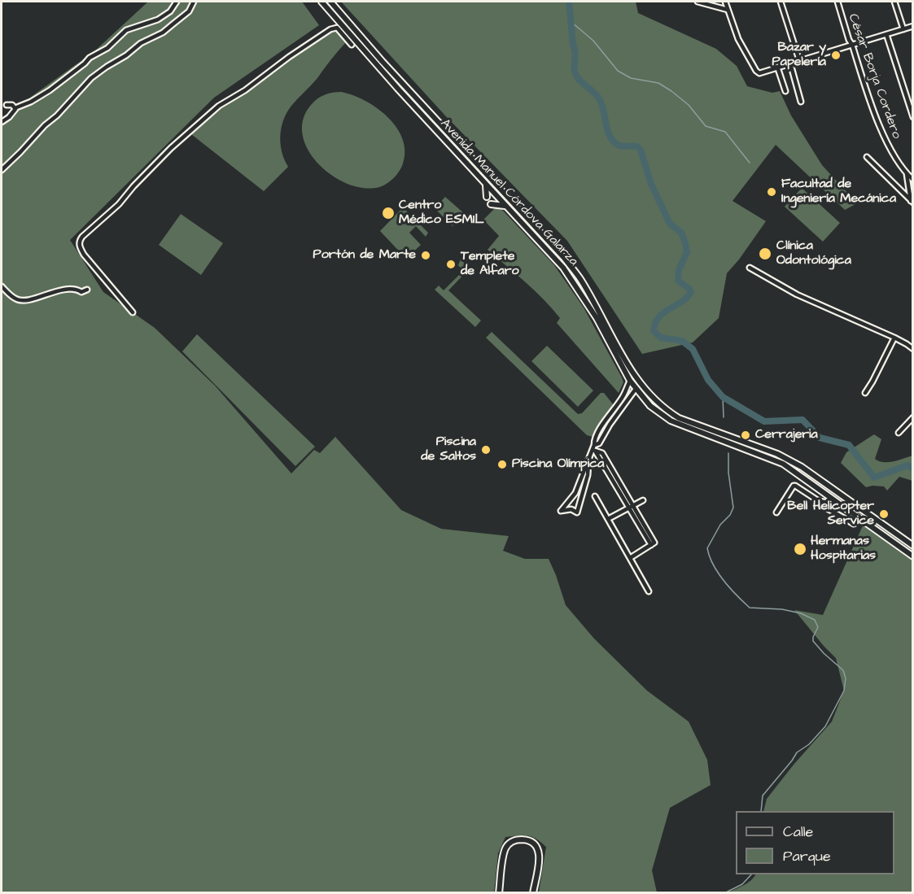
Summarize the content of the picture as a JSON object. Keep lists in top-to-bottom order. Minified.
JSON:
{"streets":{"main road":["Avenida Manuel Córdova Galarza"],"street":["César Borja Cordero"]},"places":["Bazar y Papelería","Facultad de Ingeniería Mecánica","Centro Médico ESMIL","Clínica Odontológica","Portón de Marte","Templete de Alfaro","Cerrajeria","Piscina de Saltos","Piscina Olímpica","Bell Helicopter Service","Hermanas Hospitarias"],"legend":["Calle","Parque"]}
